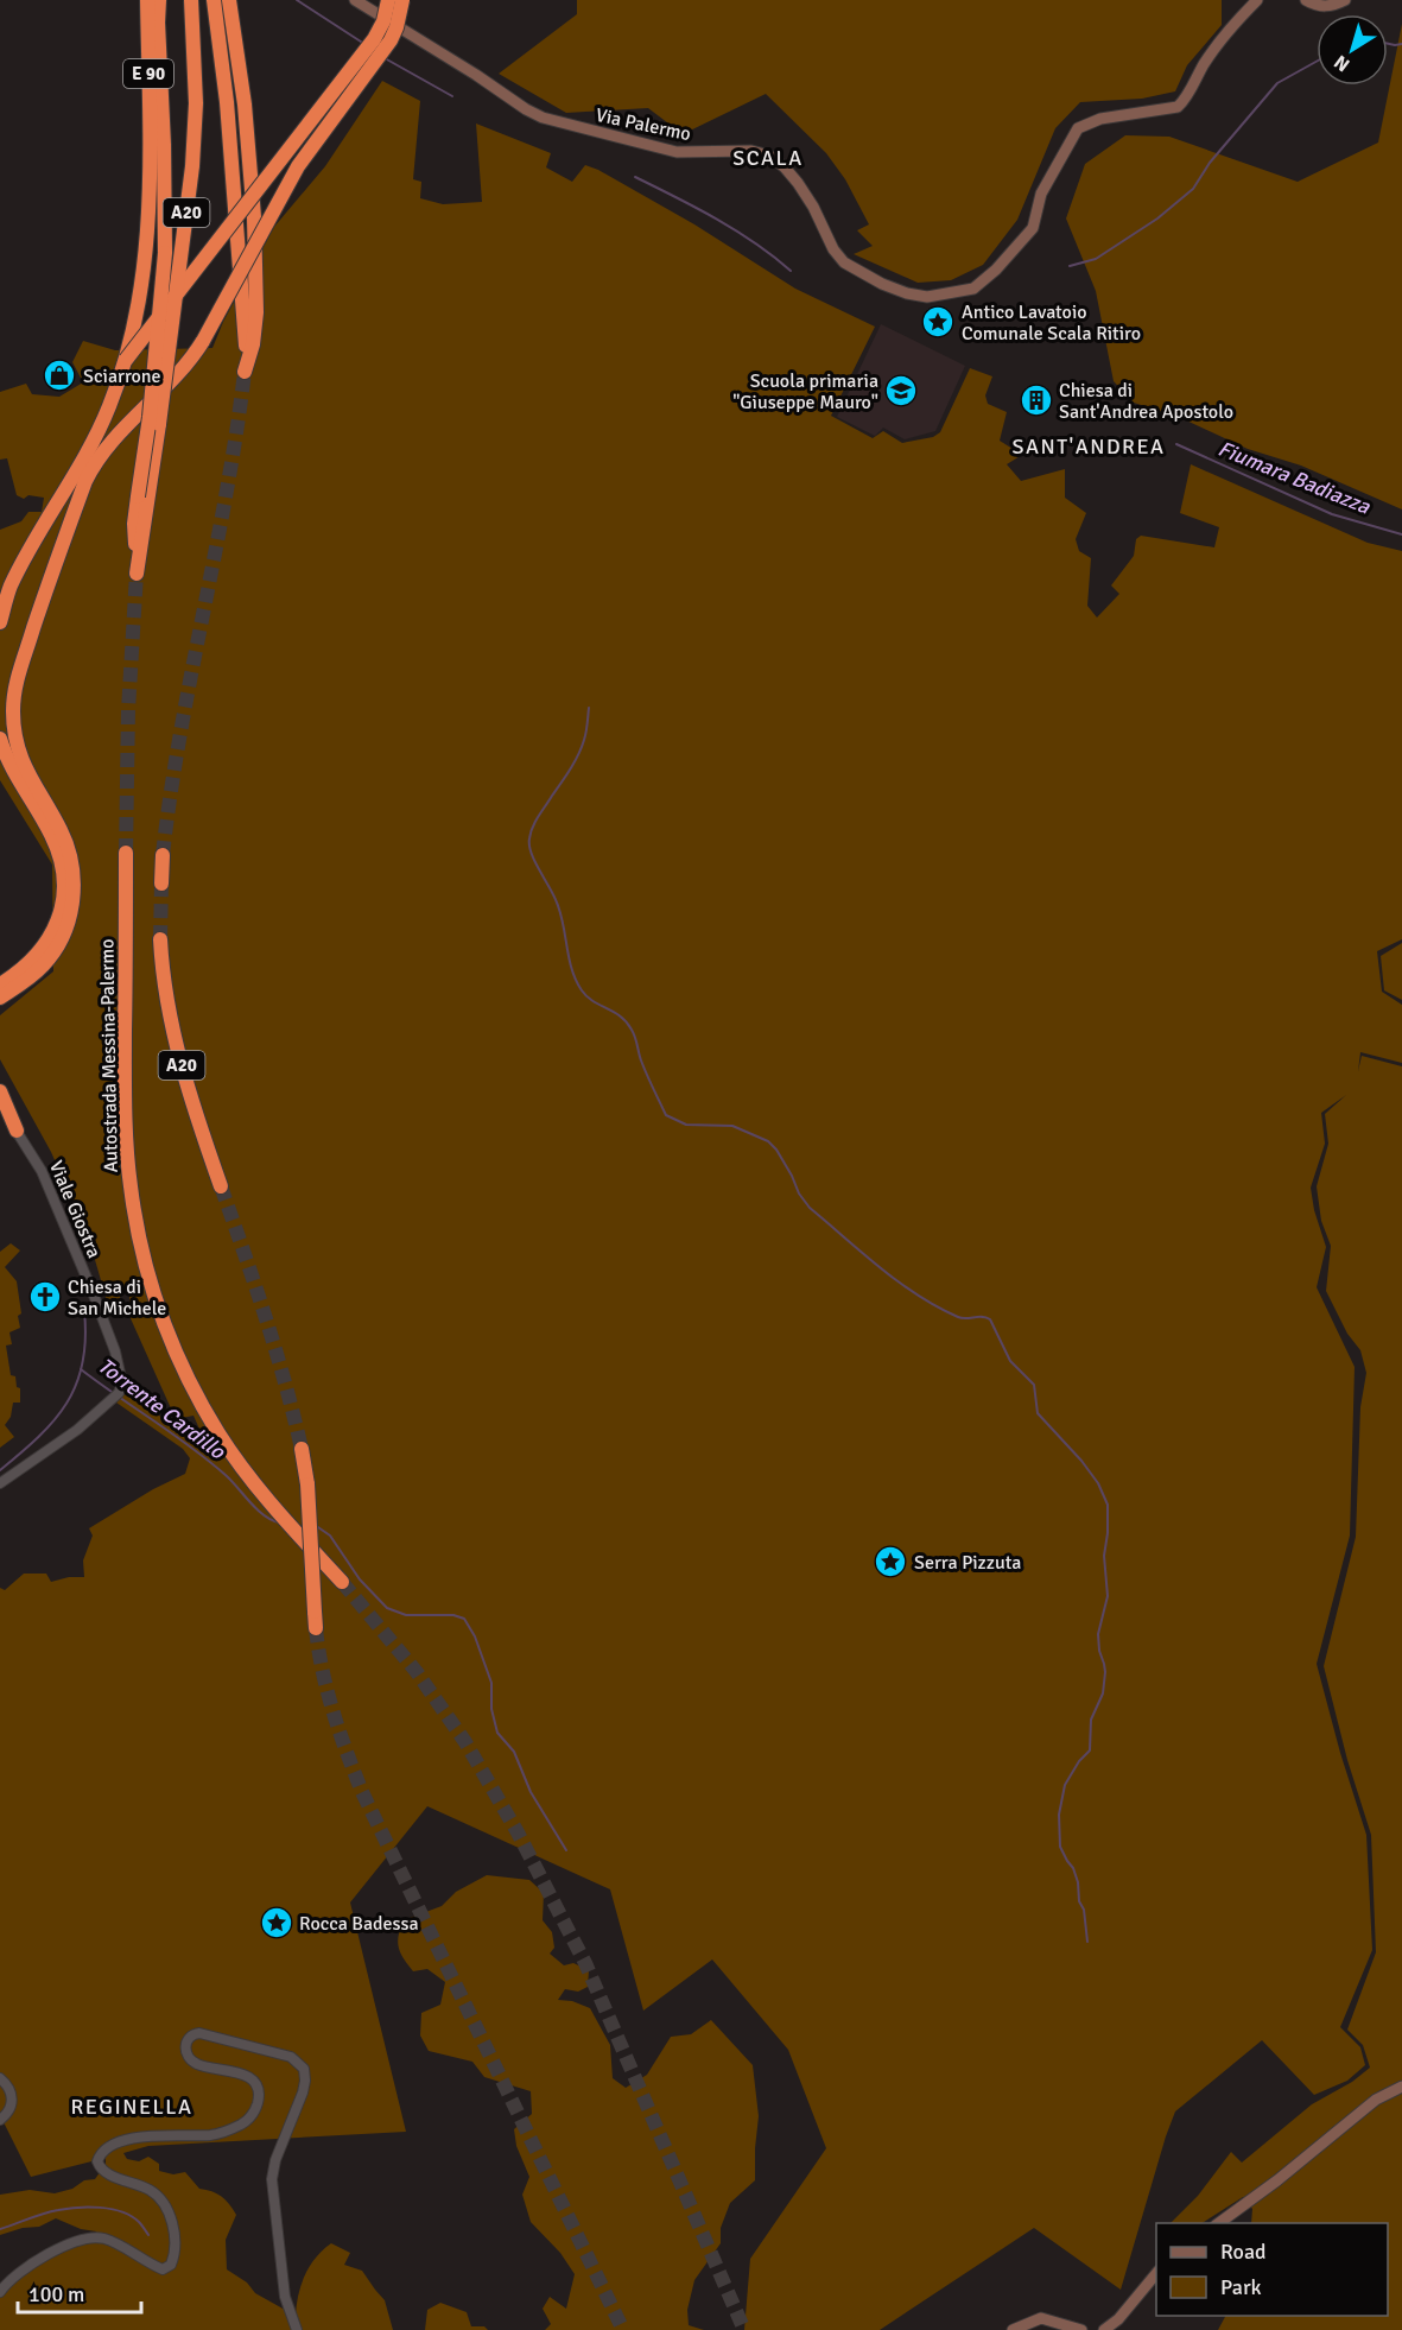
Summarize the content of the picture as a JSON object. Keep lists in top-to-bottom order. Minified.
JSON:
{"streets":{"highway":["E 90","A20","Autostrada Messina-Palermo"],"main road":["Via Palermo"],"street":["Viale Giostra"]},"districts":["SCALA","SANT'ANDREA","REGINELLA"],"water":["Fiumara Badiazza","Torrente Cardillo"],"places":{"place":["Antico Lavatoio Comunale Scala Ritiro","Serra Pizzuta","Rocca Badessa"],"shop":["Sciarrone"],"school or university":["Scuola primaria \"Giuseppe Mauro\""],"building":["Chiesa di Sant'Andrea Apostolo"],"church":["Chiesa di San Michele"]},"legend":["Road","Park"],"scale_bar":"100 m","north":"bottom left"}
